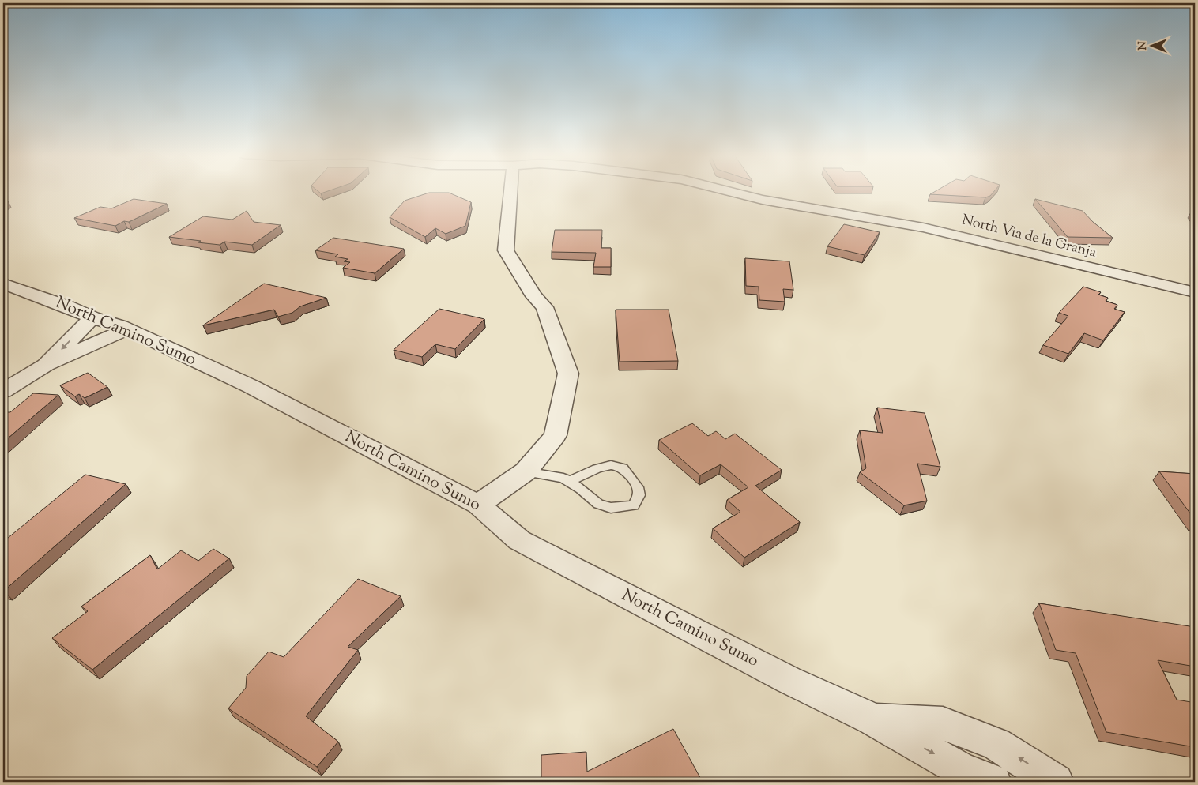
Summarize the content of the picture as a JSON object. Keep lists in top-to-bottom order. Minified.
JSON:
{"streets":{"street":["North Via de la Granja","North Camino Sumo"]},"north":"left"}
